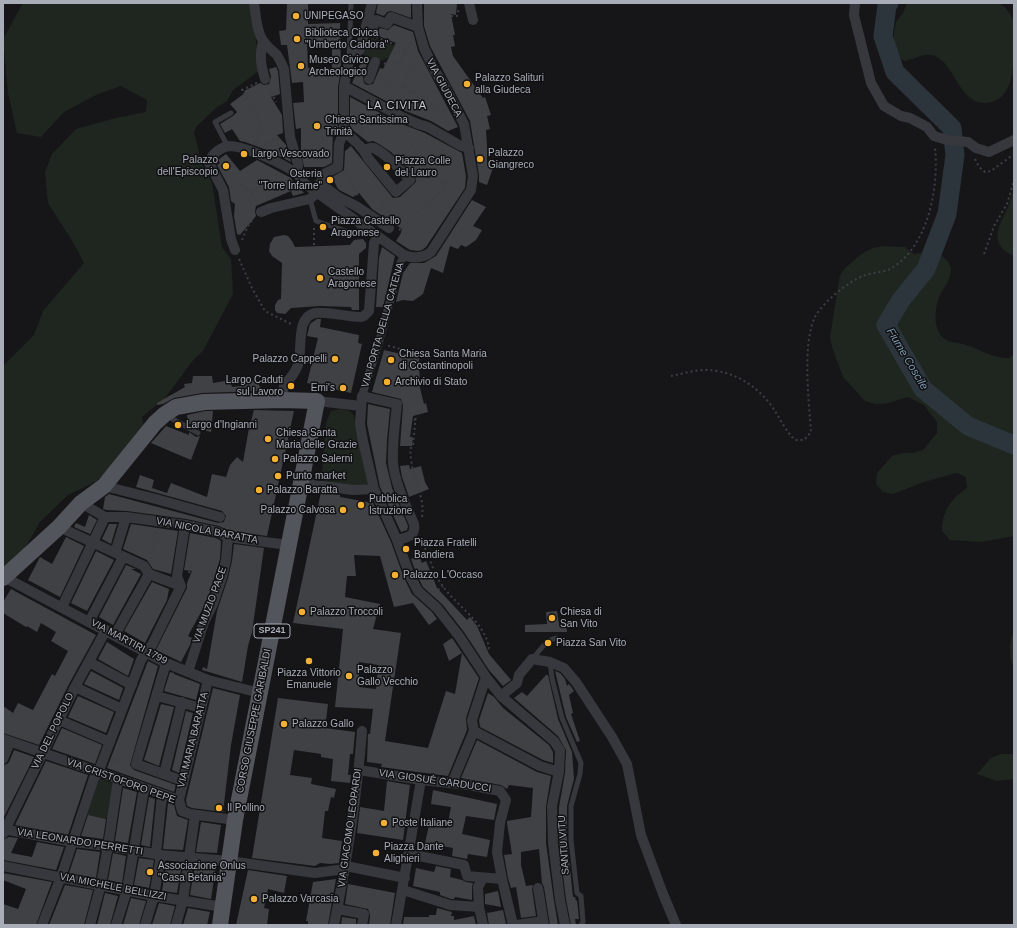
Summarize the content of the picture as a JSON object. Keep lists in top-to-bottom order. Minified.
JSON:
{"streets":{"main road":["SP241","CORSO GIUSEPPE GARIBALDI"],"street":["VIA GIUDECA","VIA PORTA DELLA CATENA","VIA NICOLA BARATTA","VIA MUZIO PACE","VIA MARTIRI 1799","VIA DEL POPOLO","VIA MARIA BARATTA","VIA CRISTOFORO PEPE","VIA GIOSUÈ CARDUCCI","VIA GIACOMO LEOPARDI","VIA LEONARDO PERRETTI","VIA MICHELE BELLIZZI"],"lane":["SANTU VITU"]},"crossings":[["VIA GIUDECA","VIA PORTA DELLA CATENA"],["VIA NICOLA BARATTA","VIA MUZIO PACE"],["VIA NICOLA BARATTA","CORSO GIUSEPPE GARIBALDI"],["VIA MUZIO PACE","VIA MARTIRI 1799"],["VIA MARTIRI 1799","CORSO GIUSEPPE GARIBALDI"],["VIA MARTIRI 1799","VIA DEL POPOLO"],["VIA MARTIRI 1799","VIA MARIA BARATTA"],["CORSO GIUSEPPE GARIBALDI","VIA CRISTOFORO PEPE"],["CORSO GIUSEPPE GARIBALDI","VIA LEONARDO PERRETTI"],["CORSO GIUSEPPE GARIBALDI","VIA MICHELE BELLIZZI"],["VIA DEL POPOLO","VIA CRISTOFORO PEPE"],["VIA DEL POPOLO","VIA LEONARDO PERRETTI"],["VIA MARIA BARATTA","VIA CRISTOFORO PEPE"],["VIA GIOSUÈ CARDUCCI","VIA GIACOMO LEOPARDI"],["VIA GIACOMO LEOPARDI","VIA LEONARDO PERRETTI"]],"districts":["LA CIVITA"],"water":["Fiume Coscile"],"places":["UNIPEGASO","Biblioteca Civica \"Umberto Caldora\"","Museo Civico Archeologico","Palazzo Salituri alla Giudeca","Chiesa Santissima Trinità","Largo Vescovado","Palazzo Giangreco","Palazzo dell'Episcopio","Piazza Colle del Lauro","Osteria \"Torre Infame\"","Piazza Castello Aragonese","Castello Aragonese","Palazzo Cappelli","Chiesa Santa Maria di Costantinopoli","Archivio di Stato","Largo Caduti sul Lavoro","Emi's","Largo d'Ingianni","Chiesa Santa Maria delle Grazie","Palazzo Salerni","Punto market","Palazzo Baratta","Pubblica Istruzione","Palazzo Calvosa","Piazza Fratelli Bandiera","Palazzo L'Occaso","Palazzo Troccoli","Chiesa di San Vito","Piazza San Vito","Piazza Vittorio Emanuele","Palazzo Gallo Vecchio","Palazzo Gallo","Il Pollino","Poste Italiane","Piazza Dante Alighieri","Associazione Onlus \"Casa Betania\"","Palazzo Varcasia"]}
